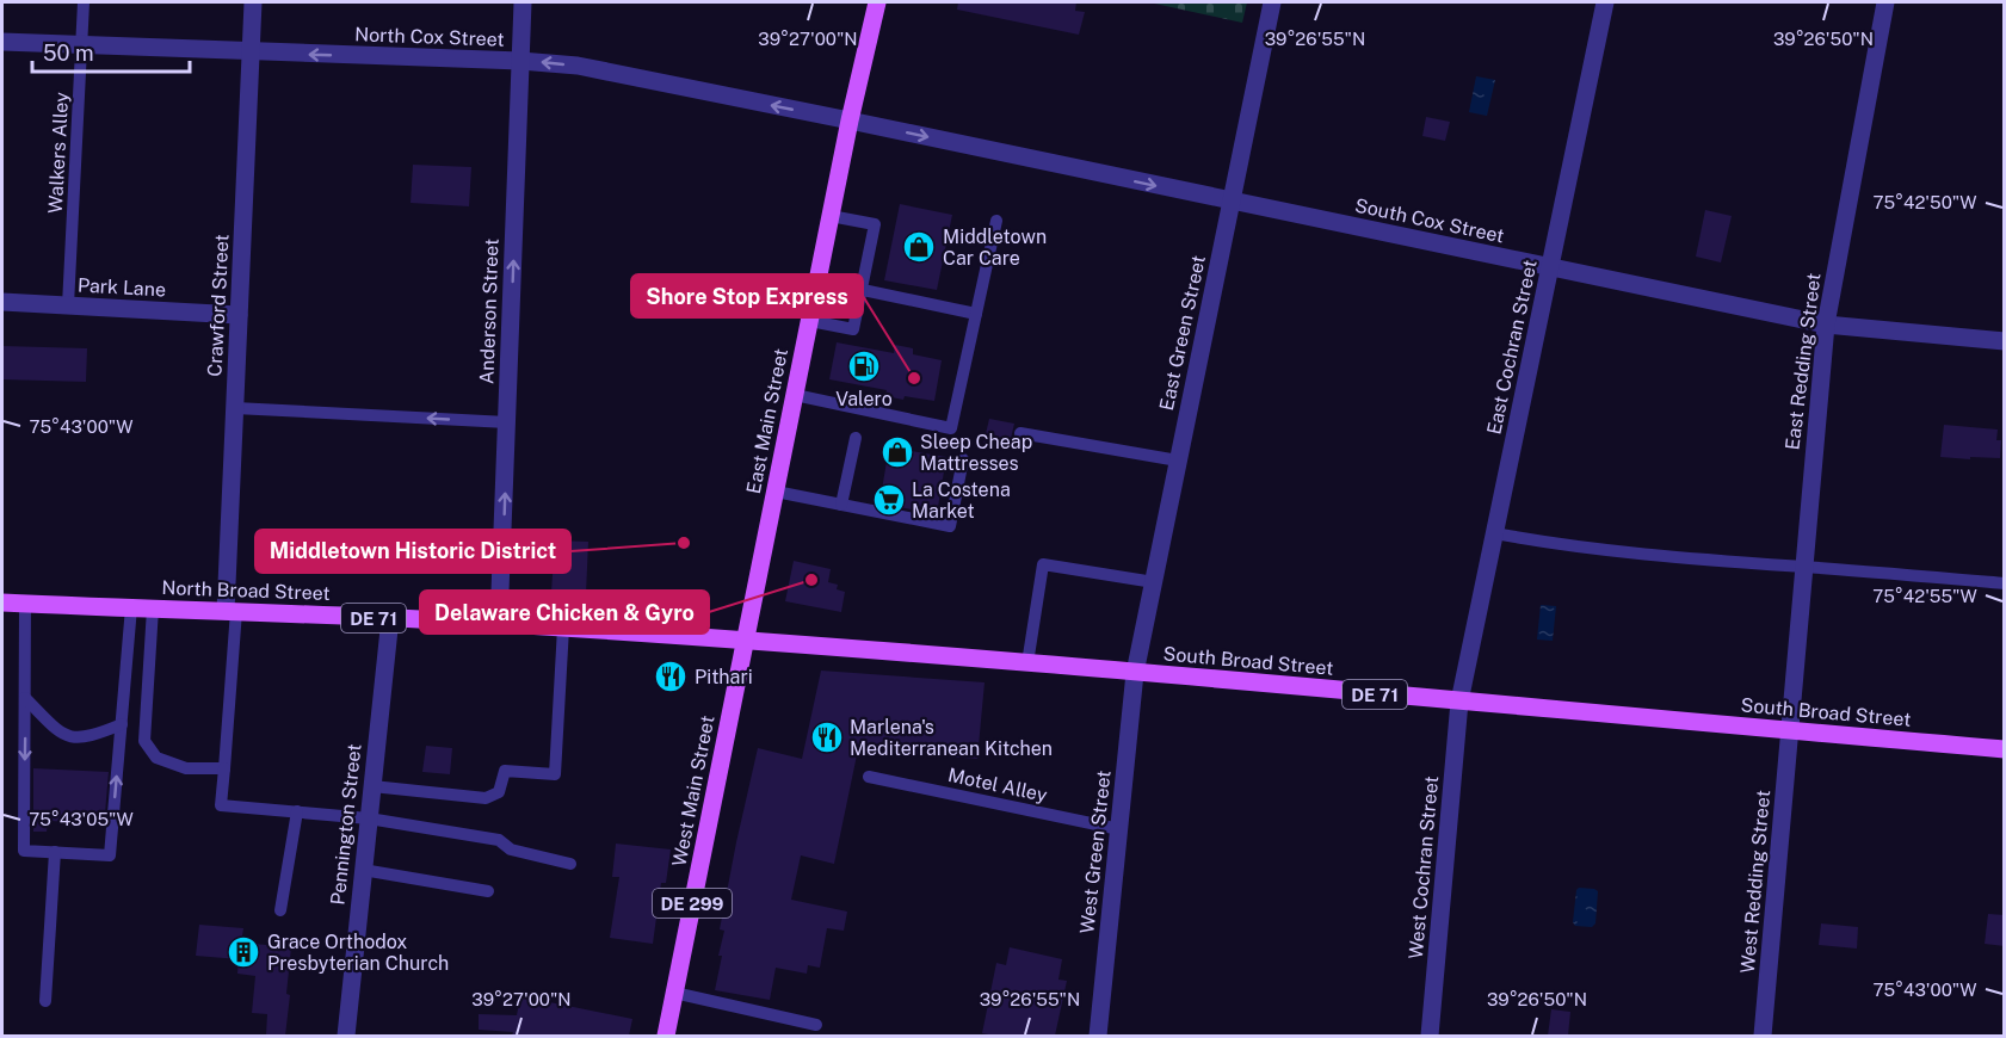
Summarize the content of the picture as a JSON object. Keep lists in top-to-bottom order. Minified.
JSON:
{"streets":{"main road":["East Main Street","North Broad Street","DE 71","South Broad Street","West Main Street","DE 299"],"street":["North Cox Street","South Cox Street","Park Lane","Crawford Street","Anderson Street","East Green Street","East Cochran Street","East Redding Street","Pennington Street","West Green Street","West Cochran Street","West Redding Street"],"lane":["Walkers Alley","Motel Alley"]},"crossings":[["North Cox Street","Walkers Alley"],["North Cox Street","South Cox Street"],["North Cox Street","Crawford Street"],["North Cox Street","Anderson Street"],["North Cox Street","East Main Street"],["Walkers Alley","Park Lane"],["South Cox Street","East Green Street"],["South Cox Street","East Cochran Street"],["South Cox Street","East Redding Street"],["South Cox Street","East Main Street"],["Park Lane","Crawford Street"],["Crawford Street","North Broad Street"],["Anderson Street","North Broad Street"],["East Green Street","South Broad Street"],["East Green Street","West Green Street"],["East Cochran Street","South Broad Street"],["East Cochran Street","West Cochran Street"],["East Redding Street","South Broad Street"],["East Redding Street","West Redding Street"],["East Main Street","North Broad Street"],["East Main Street","South Broad Street"],["East Main Street","West Main Street"],["North Broad Street","South Broad Street"],["North Broad Street","West Main Street"],["North Broad Street","Pennington Street"],["South Broad Street","West Main Street"],["South Broad Street","West Green Street"],["South Broad Street","West Cochran Street"],["South Broad Street","West Redding Street"],["Motel Alley","West Green Street"]],"one_way":["North Cox Street","Anderson Street"],"places":{"shop":["Middletown Car Care","Sleep Cheap Mattresses"],"fuel station":["Valero"],"other":["Shore Stop Express","Middletown Historic District","Delaware Chicken & Gyro"],"supermarket":["La Costena Market"],"restaurant":["Pithari","Marlena's Mediterranean Kitchen"],"building":["Grace Orthodox Presbyterian Church"]},"scale_bar":"50 m","coordinates":["39°27'00\"N","39°26'55\"N","39°26'50\"N","75°42'50\"W","75°43'00\"W","75°42'55\"W","75°43'05\"W"]}
